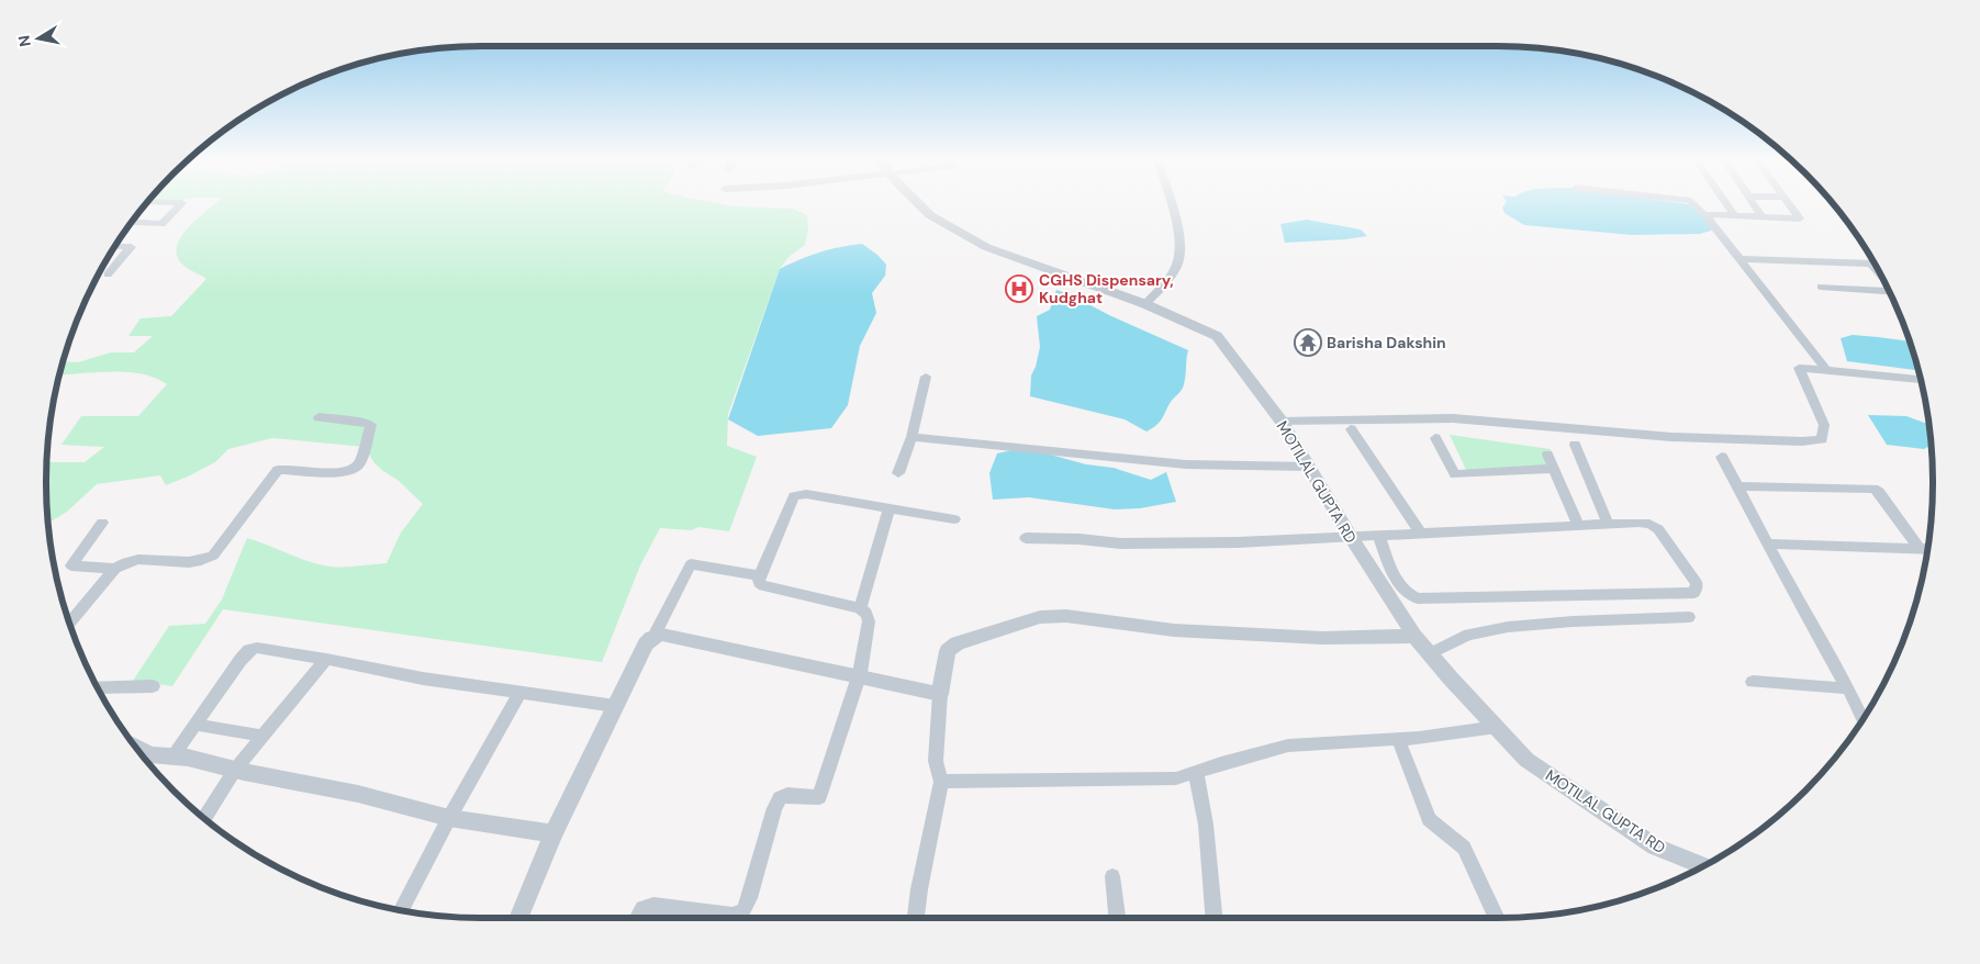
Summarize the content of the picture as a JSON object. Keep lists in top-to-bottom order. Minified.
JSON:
{"streets":{"street":["MOTILAL GUPTA RD"]},"places":{"hospital":["CGHS Dispensary, Kudghat"],"temple":["Barisha Dakshin"]},"north":"left"}
